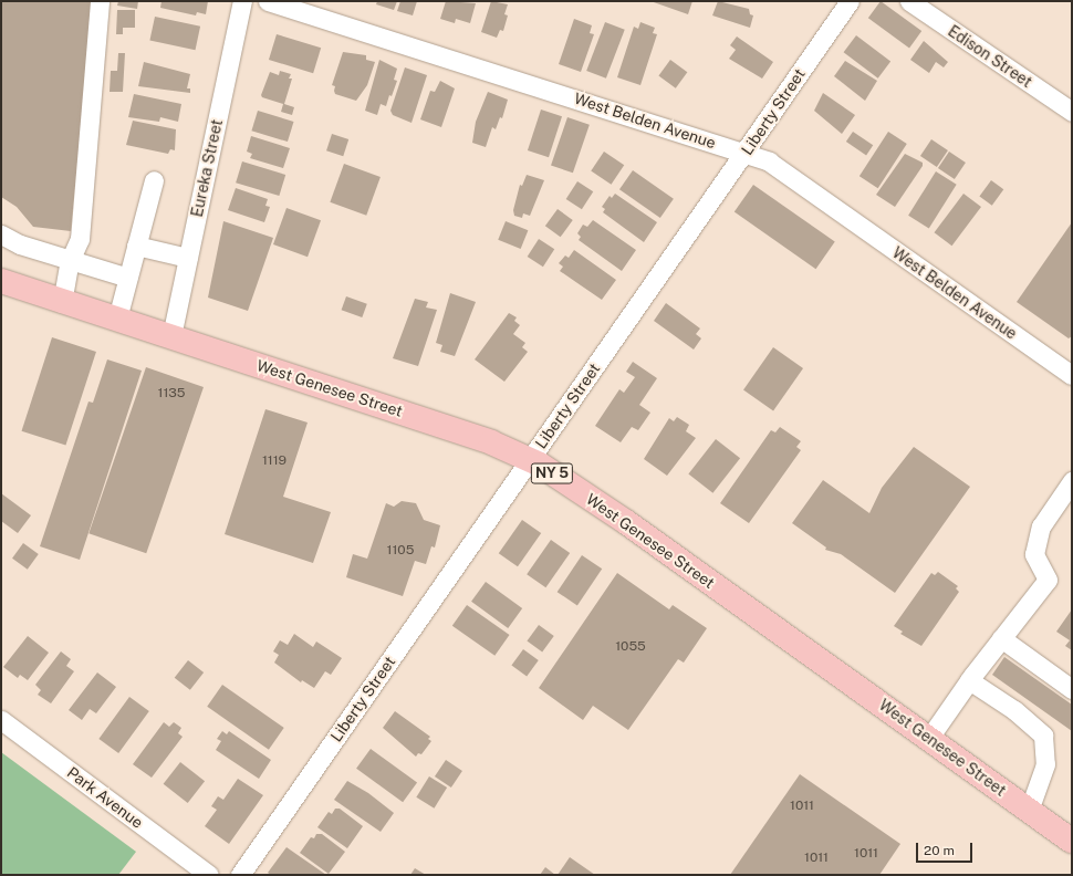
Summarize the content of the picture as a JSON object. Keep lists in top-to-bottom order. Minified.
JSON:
{"streets":{"main road":["West Genesee Street","NY 5"],"street":["Edison Street","Liberty Street","West Belden Avenue","Eureka Street","Park Avenue"]},"crossings":[["Liberty Street","West Belden Avenue"],["Liberty Street","West Genesee Street"],["Eureka Street","West Genesee Street"]],"house_numbers":["1135","1119","1105","1055","1011","1011","1011"],"scale_bar":"20 m"}
